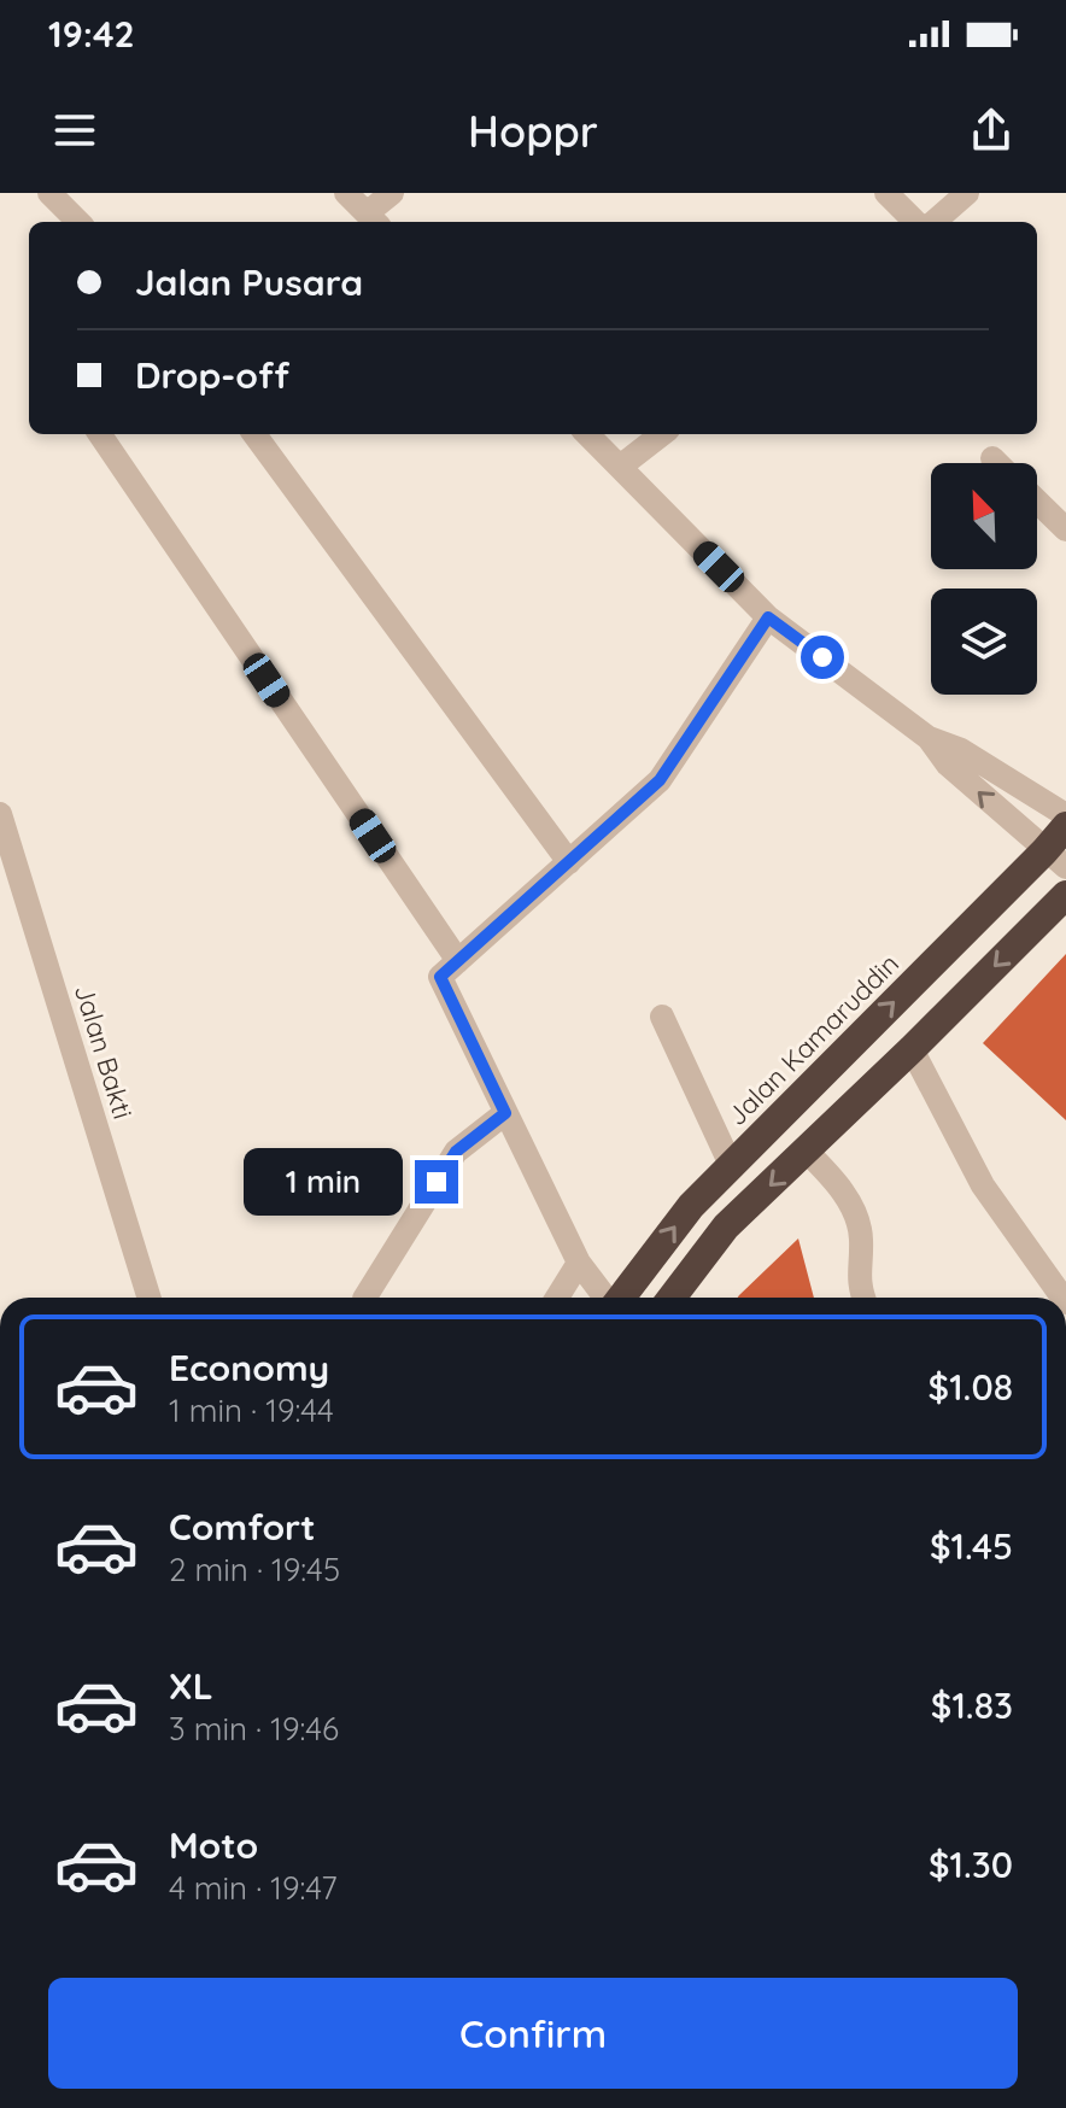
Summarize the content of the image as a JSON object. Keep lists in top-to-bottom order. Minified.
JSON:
{"streets":{"highway":["Jalan Kamaruddin"],"street":["Jalan Bakti"]},"north":"top left","page":{"status":"19:42","header":"Hoppr","banner":["Jalan Pusara","Drop-off"],"bubble":"1 min","list":[{"name":"Economy","note":"1 min · 19:44","value":"$1.08"},{"name":"Comfort","note":"2 min · 19:45","value":"$1.45"},{"name":"XL","note":"3 min · 19:46","value":"$1.83"},{"name":"Moto","note":"4 min · 19:47","value":"$1.30"}],"buttons":"Confirm"}}
